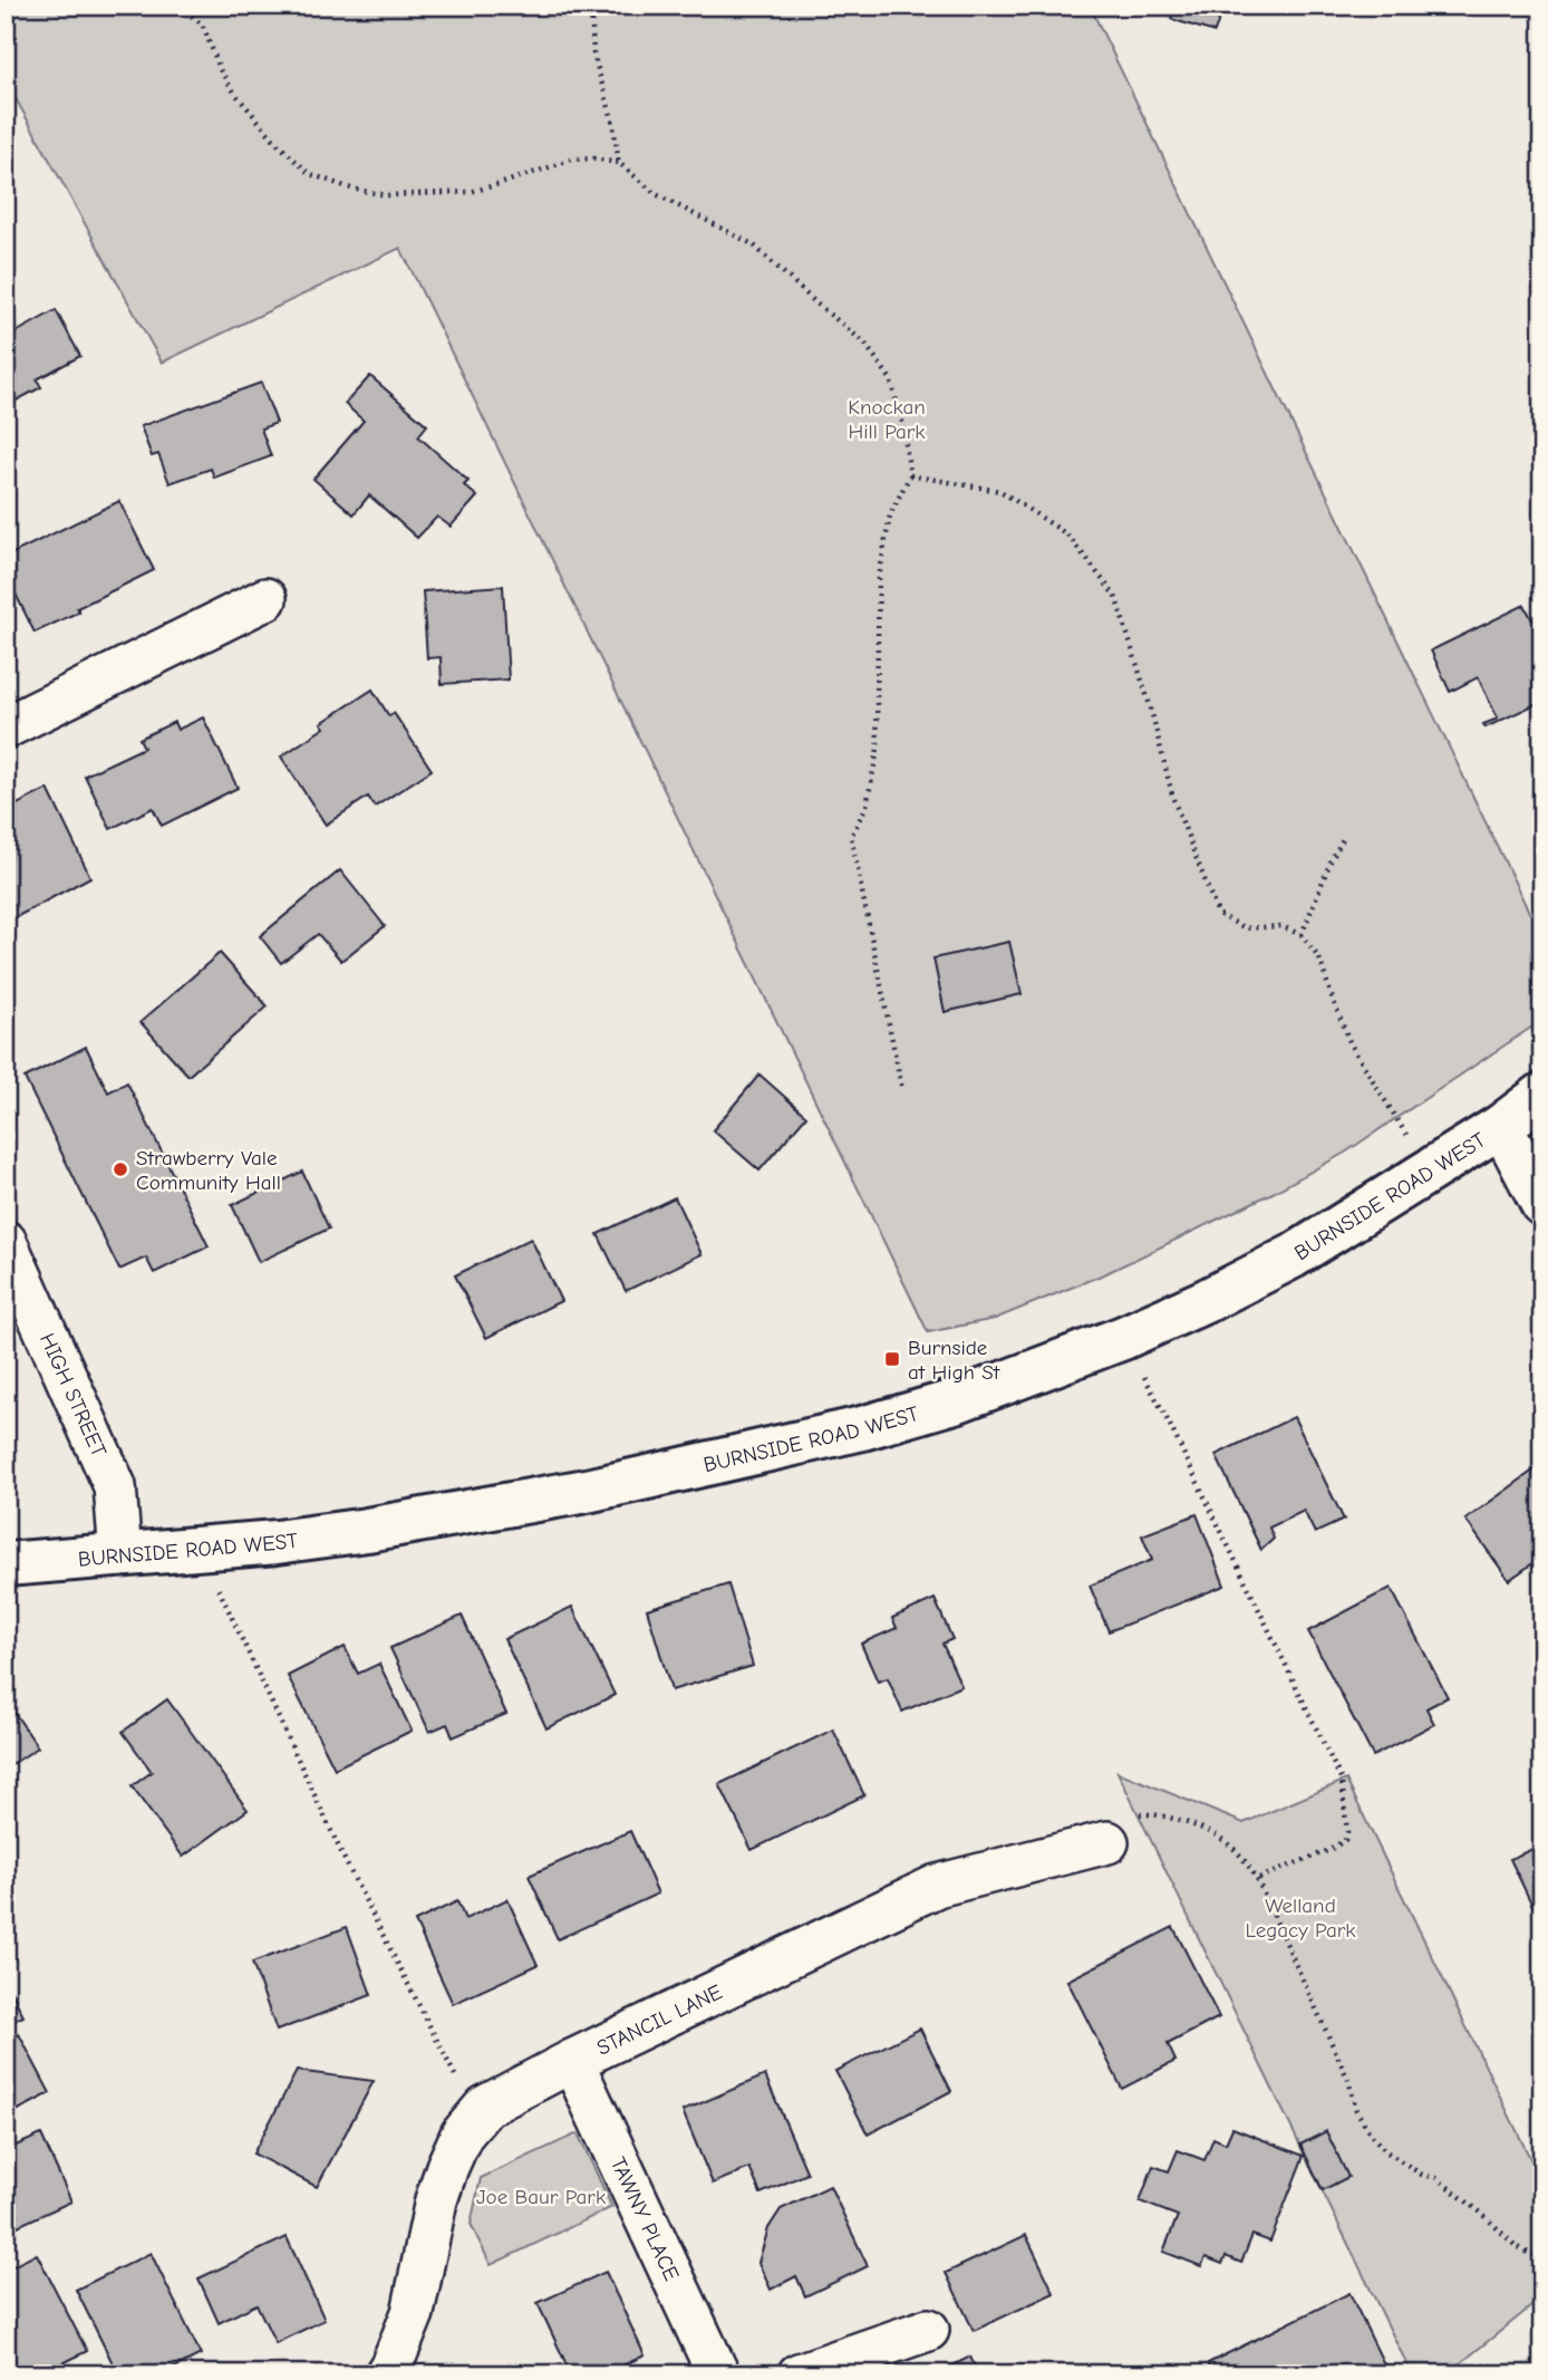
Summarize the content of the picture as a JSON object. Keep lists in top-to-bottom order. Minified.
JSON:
{"streets":{"street":["BURNSIDE ROAD WEST","HIGH STREET","STANCIL LANE","TAWNY PLACE"]},"crossings":[["BURNSIDE ROAD WEST","HIGH STREET"],["STANCIL LANE","TAWNY PLACE"]],"parks":["Knockan Hill Park","Welland Legacy Park","Joe Baur Park"],"places":{"other":["Strawberry Vale Community Hall"],"transit":["Burnside at High St"]}}
